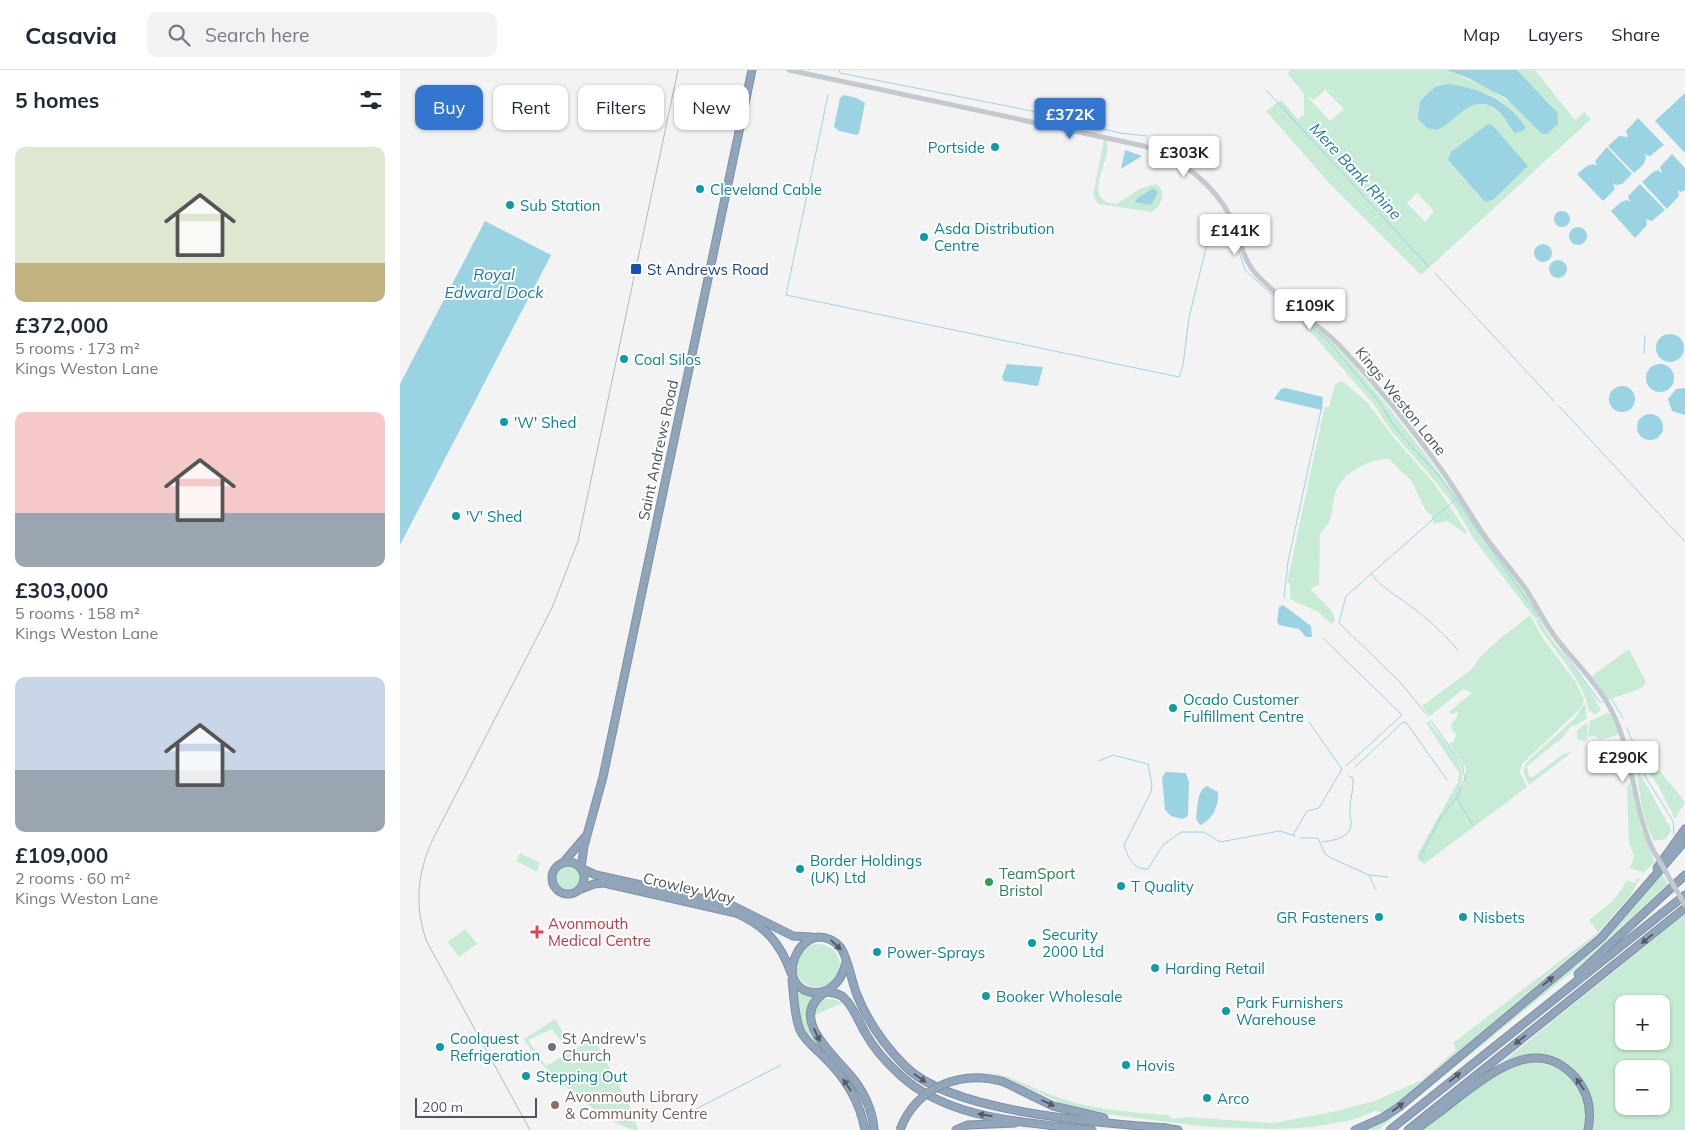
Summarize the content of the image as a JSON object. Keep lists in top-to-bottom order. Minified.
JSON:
{"streets":{"highway":["Saint Andrews Road","Crowley Way"],"street":["Kings Weston Lane"]},"crossings":[["Saint Andrews Road","Crowley Way"]],"water":["Mere Bank Rhine","Royal Edward Dock"],"places":{"other":["Portside","Cleveland Cable","Sub Station","Asda Distribution Centre","Coal Silos","'W' Shed","'V' Shed","Ocado Customer Fulfillment Centre","Border Holdings (UK) Ltd","TeamSport Bristol","T Quality","GR Fasteners","Nisbets","Security 2000 Ltd","Power-Sprays","Harding Retail","Booker Wholesale","Park Furnishers Warehouse","Coolquest Refrigeration","St Andrew's Church","Hovis","Stepping Out","Arco","Avonmouth Library & Community Centre"],"transit":["St Andrews Road"],"health":["Avonmouth Medical Centre"]},"scale_bar":"200 m","page":{"header":"Casavia","search":"Search here","nav":["Map","Layers","Share"],"heading":"5 homes","chip":["Buy","Rent","Filters","New"],"price":["£372K","£303K","£141K","£109K","£290K"],"list":[{"name":"£372,000","note":"5 rooms · 173 m² · Kings Weston Lane"},{"name":"£303,000","note":"5 rooms · 158 m² · Kings Weston Lane"},{"name":"£109,000","note":"2 rooms · 60 m² · Kings Weston Lane"}],"map_buttons":["+","−"],"scale":"200 m"}}
